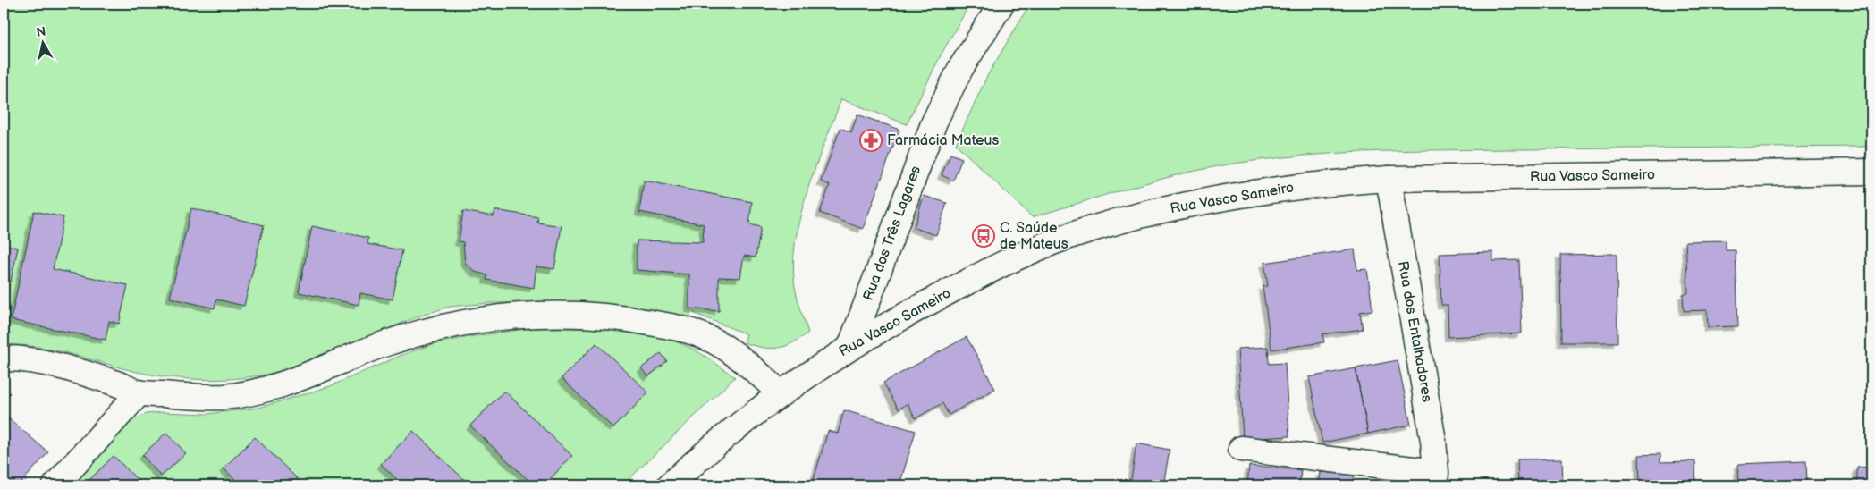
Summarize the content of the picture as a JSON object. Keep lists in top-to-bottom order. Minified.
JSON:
{"streets":{"street":["Rua Vasco Sameiro","Rua dos Três Lagares","Rua dos Entalhadores"]},"crossings":[["Rua Vasco Sameiro","Rua dos Três Lagares"],["Rua Vasco Sameiro","Rua dos Entalhadores"]],"places":{"pharmacy":["Farmácia Mateus"],"bus stop":["C. Saúde de Mateus"]},"north":"top"}
